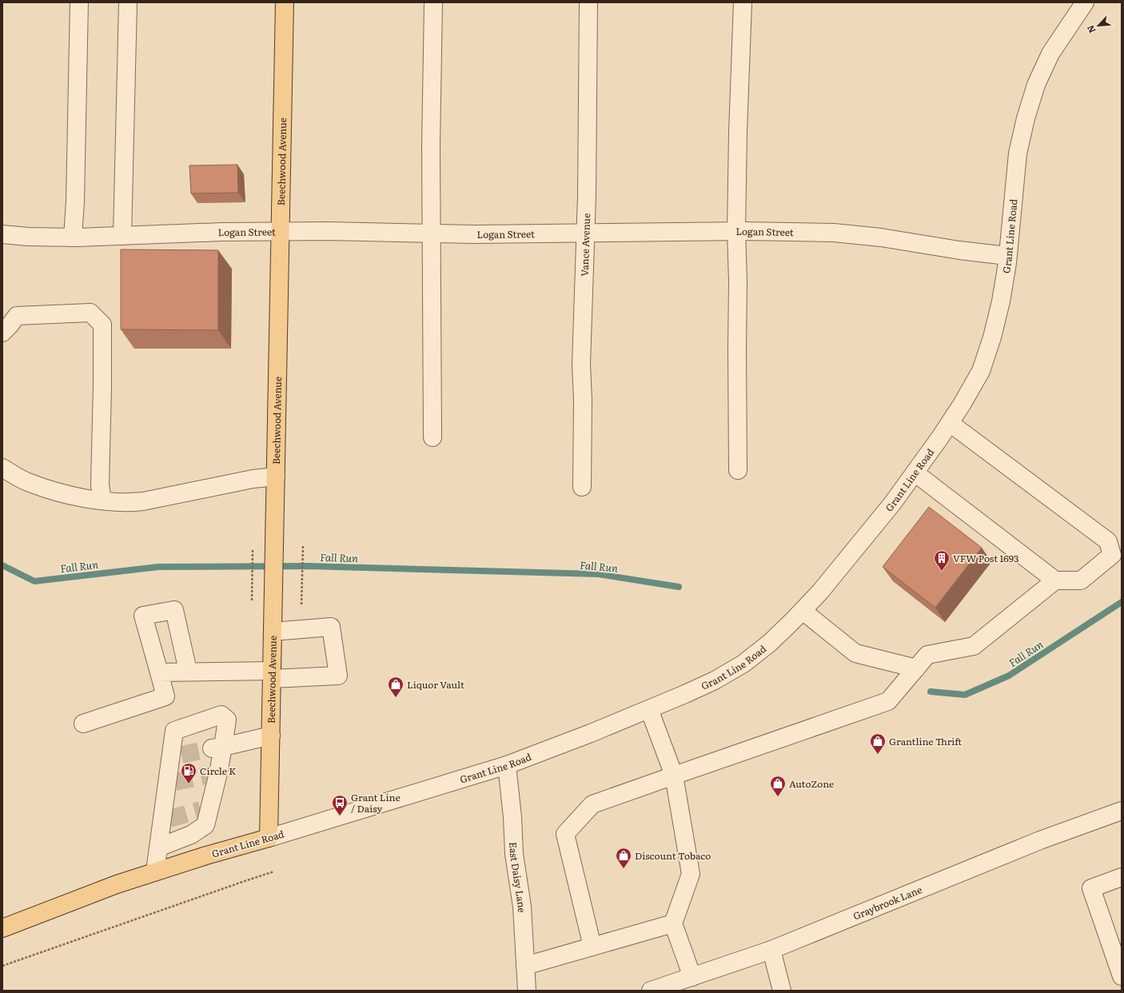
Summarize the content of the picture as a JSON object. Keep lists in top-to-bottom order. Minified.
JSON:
{"streets":{"main road":["Beechwood Avenue","Grant Line Road"],"street":["Logan Street","Vance Avenue","East Daisy Lane","Graybrook Lane"]},"crossings":[["Beechwood Avenue","Logan Street"],["Beechwood Avenue","Grant Line Road"],["Logan Street","Grant Line Road"],["Logan Street","Vance Avenue"],["Grant Line Road","East Daisy Lane"]],"water":["Fall Run"],"places":{"building":["VFW Post 1693"],"shop":["Liquor Vault","Grantline Thrift","AutoZone","Discount Tobaco"],"fuel station":["Circle K"],"bus stop":["Grant Line / Daisy"]},"north":"bottom left"}
